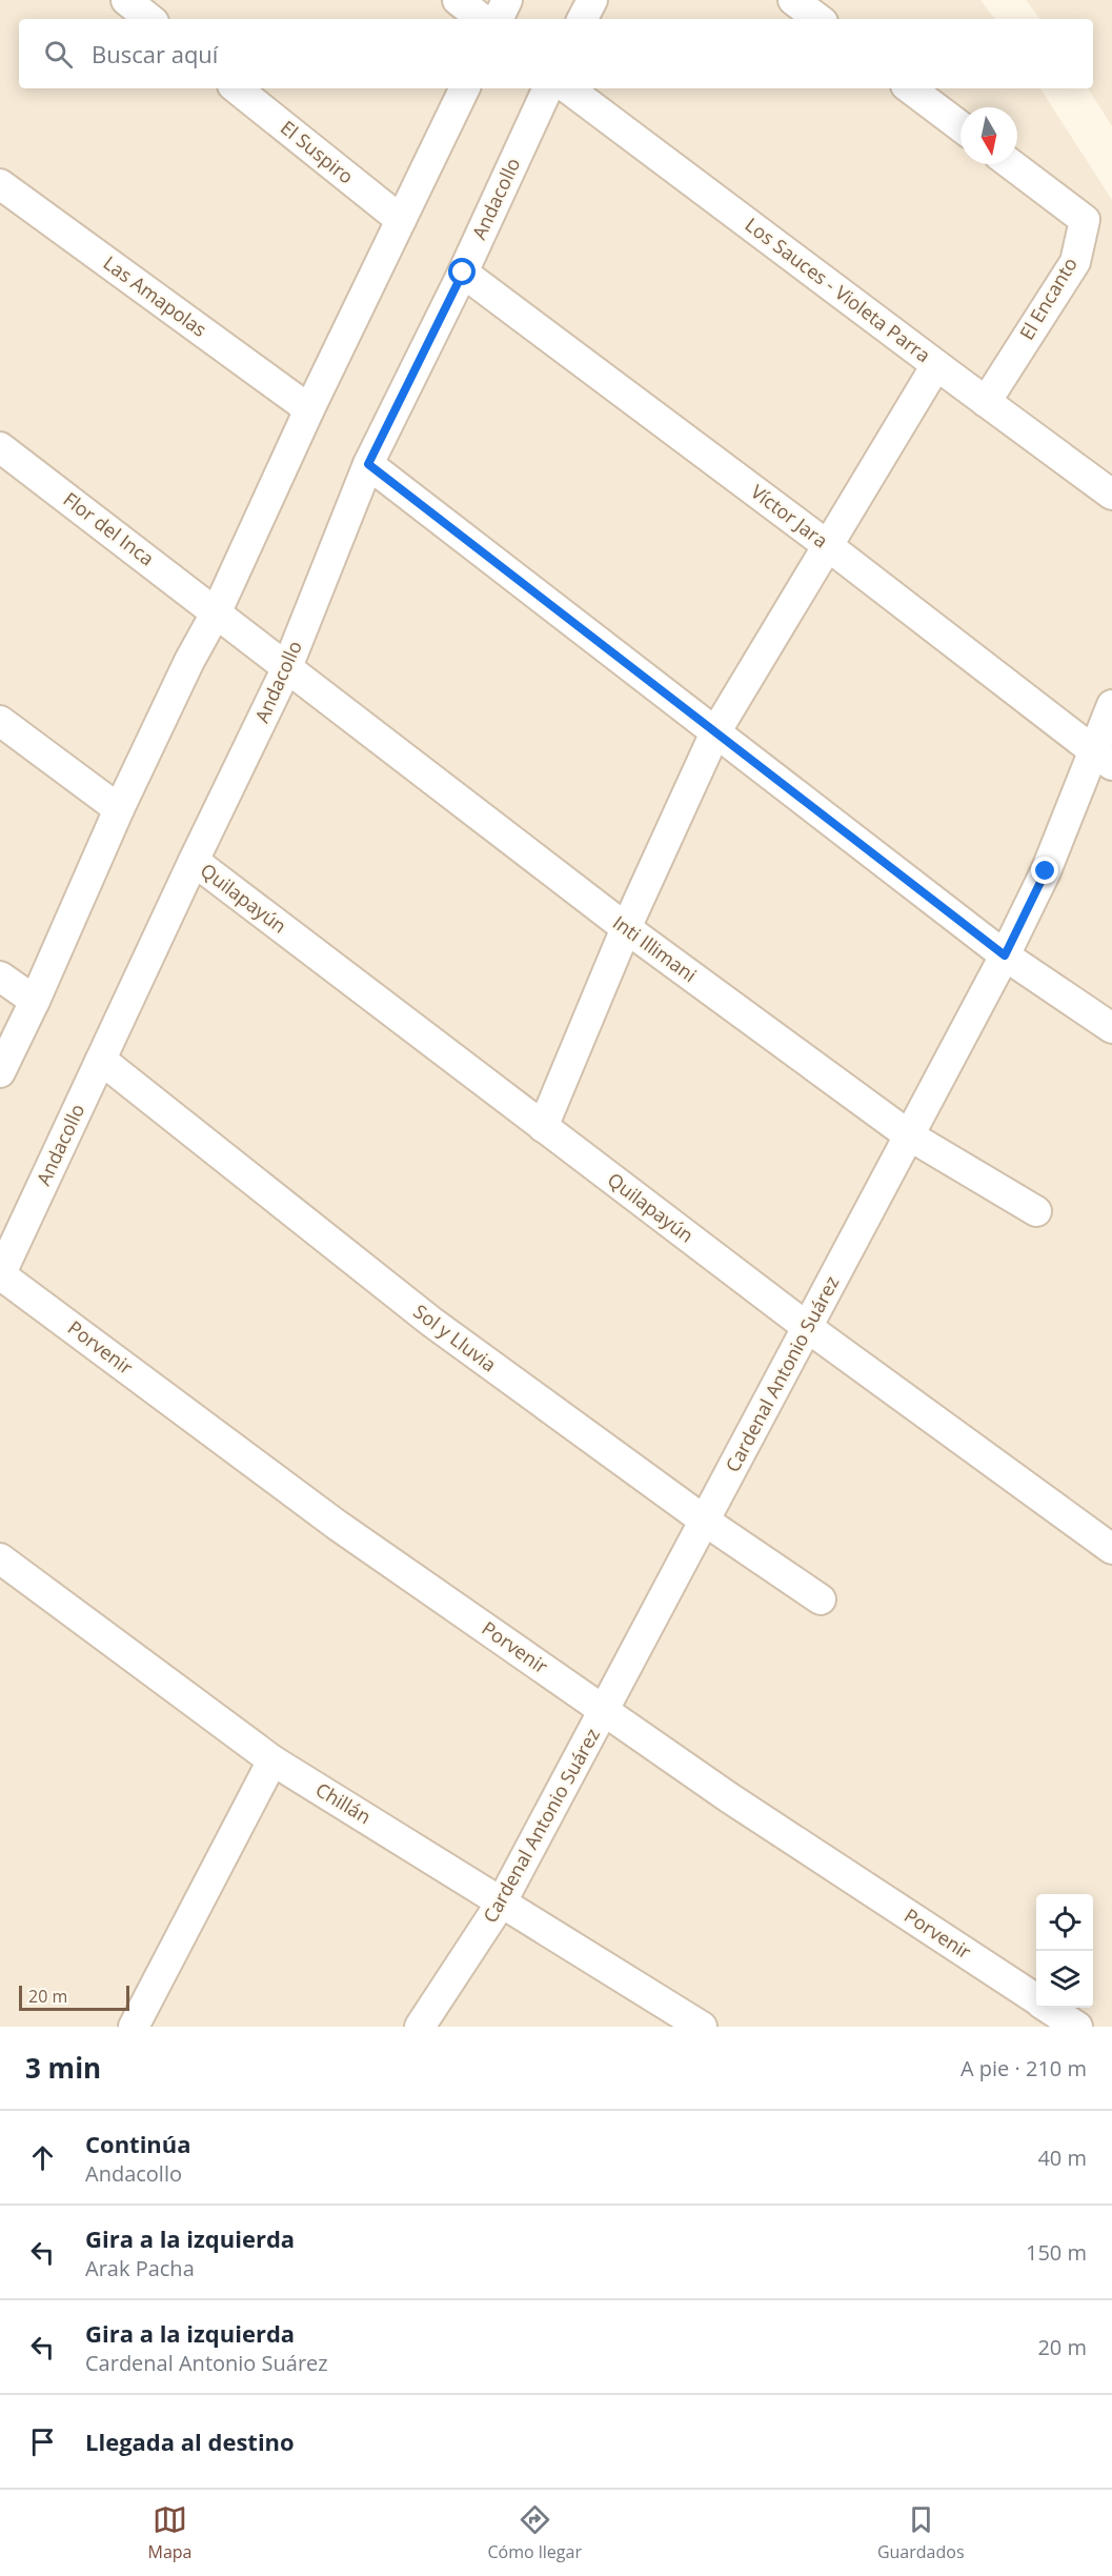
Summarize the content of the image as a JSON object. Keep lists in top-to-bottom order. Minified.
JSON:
{"streets":{"street":["El Suspiro","Andacollo","Los Sauces - Violeta Parra","Las Amapolas","El Encanto","Víctor Jara","Flor del Inca","Quilapayún","Inti Illimani","Sol y Lluvia","Porvenir","Cardenal Antonio Suárez","Chillán"]},"crossings":[["Andacollo","Víctor Jara"],["Andacollo","Flor del Inca"],["Andacollo","Quilapayún"],["Andacollo","Inti Illimani"],["Andacollo","Sol y Lluvia"],["Andacollo","Porvenir"],["Los Sauces - Violeta Parra","El Encanto"],["Víctor Jara","Cardenal Antonio Suárez"],["Flor del Inca","Inti Illimani"],["Quilapayún","Cardenal Antonio Suárez"],["Inti Illimani","Cardenal Antonio Suárez"],["Sol y Lluvia","Cardenal Antonio Suárez"],["Porvenir","Cardenal Antonio Suárez"],["Cardenal Antonio Suárez","Chillán"]],"scale_bar":"20 m","north":"bottom","page":{"search":"Buscar aquí","scale":"20 m","heading":["3 min","A pie · 210 m"],"list":[["Continúa","Andacollo","40 m"],["Gira a la izquierda","Arak Pacha","150 m"],["Gira a la izquierda","Cardenal Antonio Suárez","20 m"],"Llegada al destino"],"nav":["Mapa","Cómo llegar","Guardados"]}}
